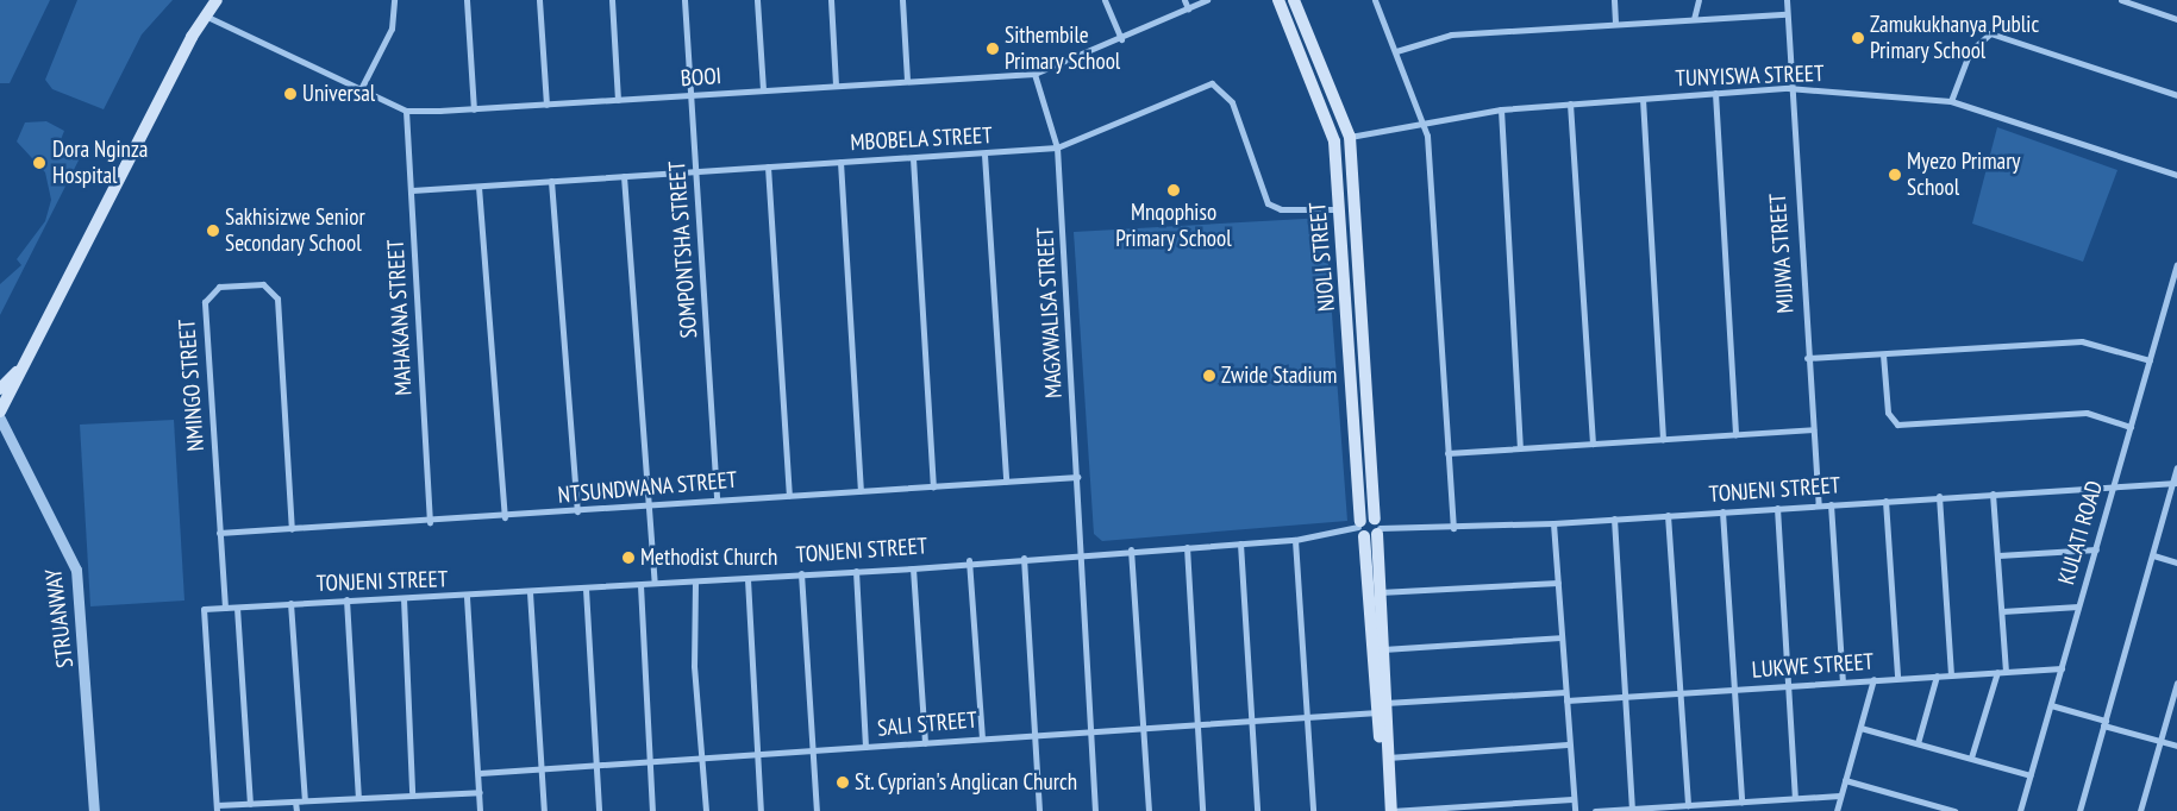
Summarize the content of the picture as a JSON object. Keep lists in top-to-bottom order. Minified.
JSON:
{"streets":{"main road":["NJOLI STREET"],"street":["TUNYISWA STREET","BOOI","MBOBELA STREET","SOMPONTSHA STREET","MJIJWA STREET","MAGXWALISA STREET","MAHAKANA STREET","NMINGO STREET","NTSUNDWANA STREET","TONJENI STREET","KULATI ROAD","STRUANWAY","LUKWE STREET","SALI STREET"]},"crossings":[["TUNYISWA STREET","MJIJWA STREET"],["TUNYISWA STREET","NJOLI STREET"],["BOOI","SOMPONTSHA STREET"],["BOOI","MAGXWALISA STREET"],["BOOI","MAHAKANA STREET"],["MBOBELA STREET","SOMPONTSHA STREET"],["MBOBELA STREET","NJOLI STREET"],["MBOBELA STREET","MAGXWALISA STREET"],["MBOBELA STREET","MAHAKANA STREET"],["SOMPONTSHA STREET","NTSUNDWANA STREET"],["MJIJWA STREET","TONJENI STREET"],["NJOLI STREET","TONJENI STREET"],["NJOLI STREET","SALI STREET"],["MAGXWALISA STREET","NTSUNDWANA STREET"],["MAGXWALISA STREET","TONJENI STREET"],["MAGXWALISA STREET","SALI STREET"],["MAHAKANA STREET","NTSUNDWANA STREET"],["NMINGO STREET","NTSUNDWANA STREET"],["NMINGO STREET","TONJENI STREET"],["TONJENI STREET","KULATI ROAD"],["KULATI ROAD","LUKWE STREET"]],"places":["Zamukukhanya Public Primary School","Sithembile Primary School","Universal","Dora Nginza Hospital","Myezo Primary School","Mnqophiso Primary School","Sakhisizwe Senior Secondary School","Zwide Stadium","Methodist Church","St. Cyprian's Anglican Church"]}
